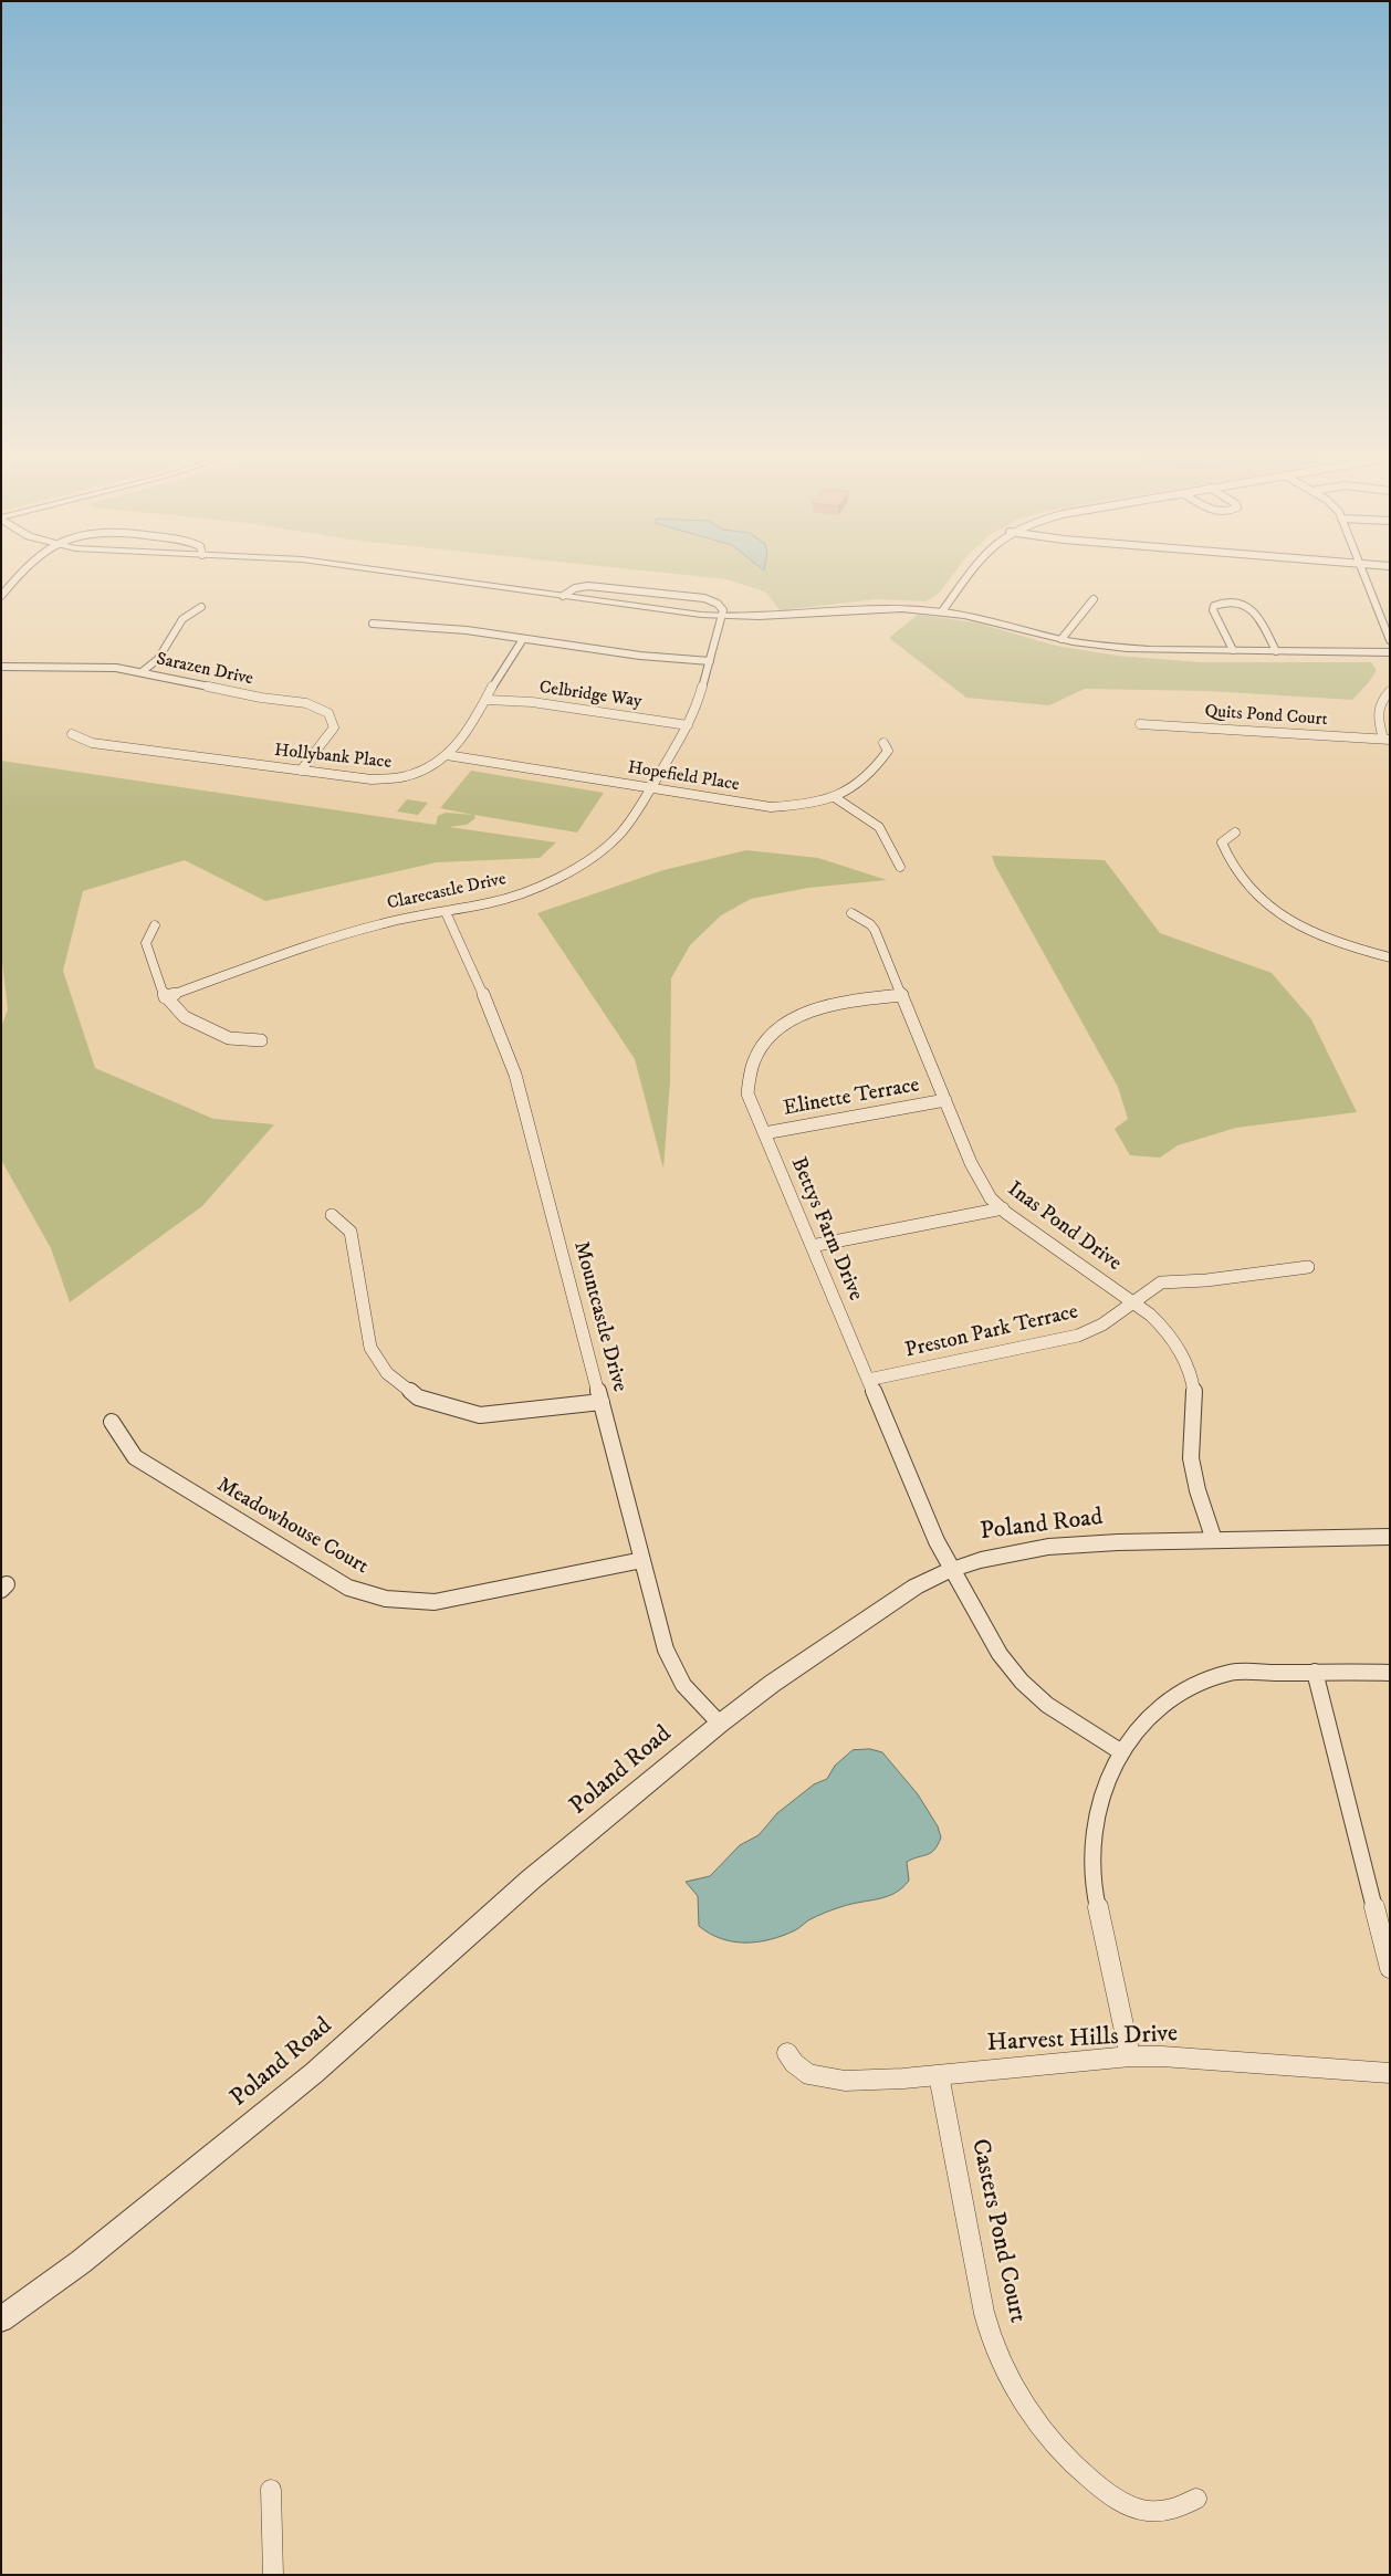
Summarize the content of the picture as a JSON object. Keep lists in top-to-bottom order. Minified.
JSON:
{"streets":{"street":["Sarazen Drive","Celbridge Way","Quits Pond Court","Hollybank Place","Hopefield Place","Clarecastle Drive","Elinette Terrace","Inas Pond Drive","Bettys Farm Drive","Mountcastle Drive","Preston Park Terrace","Poland Road","Meadowhouse Court","Harvest Hills Drive","Casters Pond Court"]},"crossings":[["Sarazen Drive","Hollybank Place"],["Celbridge Way","Hollybank Place"],["Celbridge Way","Clarecastle Drive"],["Hollybank Place","Hopefield Place"],["Hopefield Place","Clarecastle Drive"],["Clarecastle Drive","Mountcastle Drive"],["Elinette Terrace","Inas Pond Drive"],["Elinette Terrace","Bettys Farm Drive"],["Inas Pond Drive","Bettys Farm Drive"],["Inas Pond Drive","Preston Park Terrace"],["Inas Pond Drive","Poland Road"],["Bettys Farm Drive","Preston Park Terrace"],["Bettys Farm Drive","Poland Road"],["Mountcastle Drive","Poland Road"],["Mountcastle Drive","Meadowhouse Court"],["Harvest Hills Drive","Casters Pond Court"]]}
